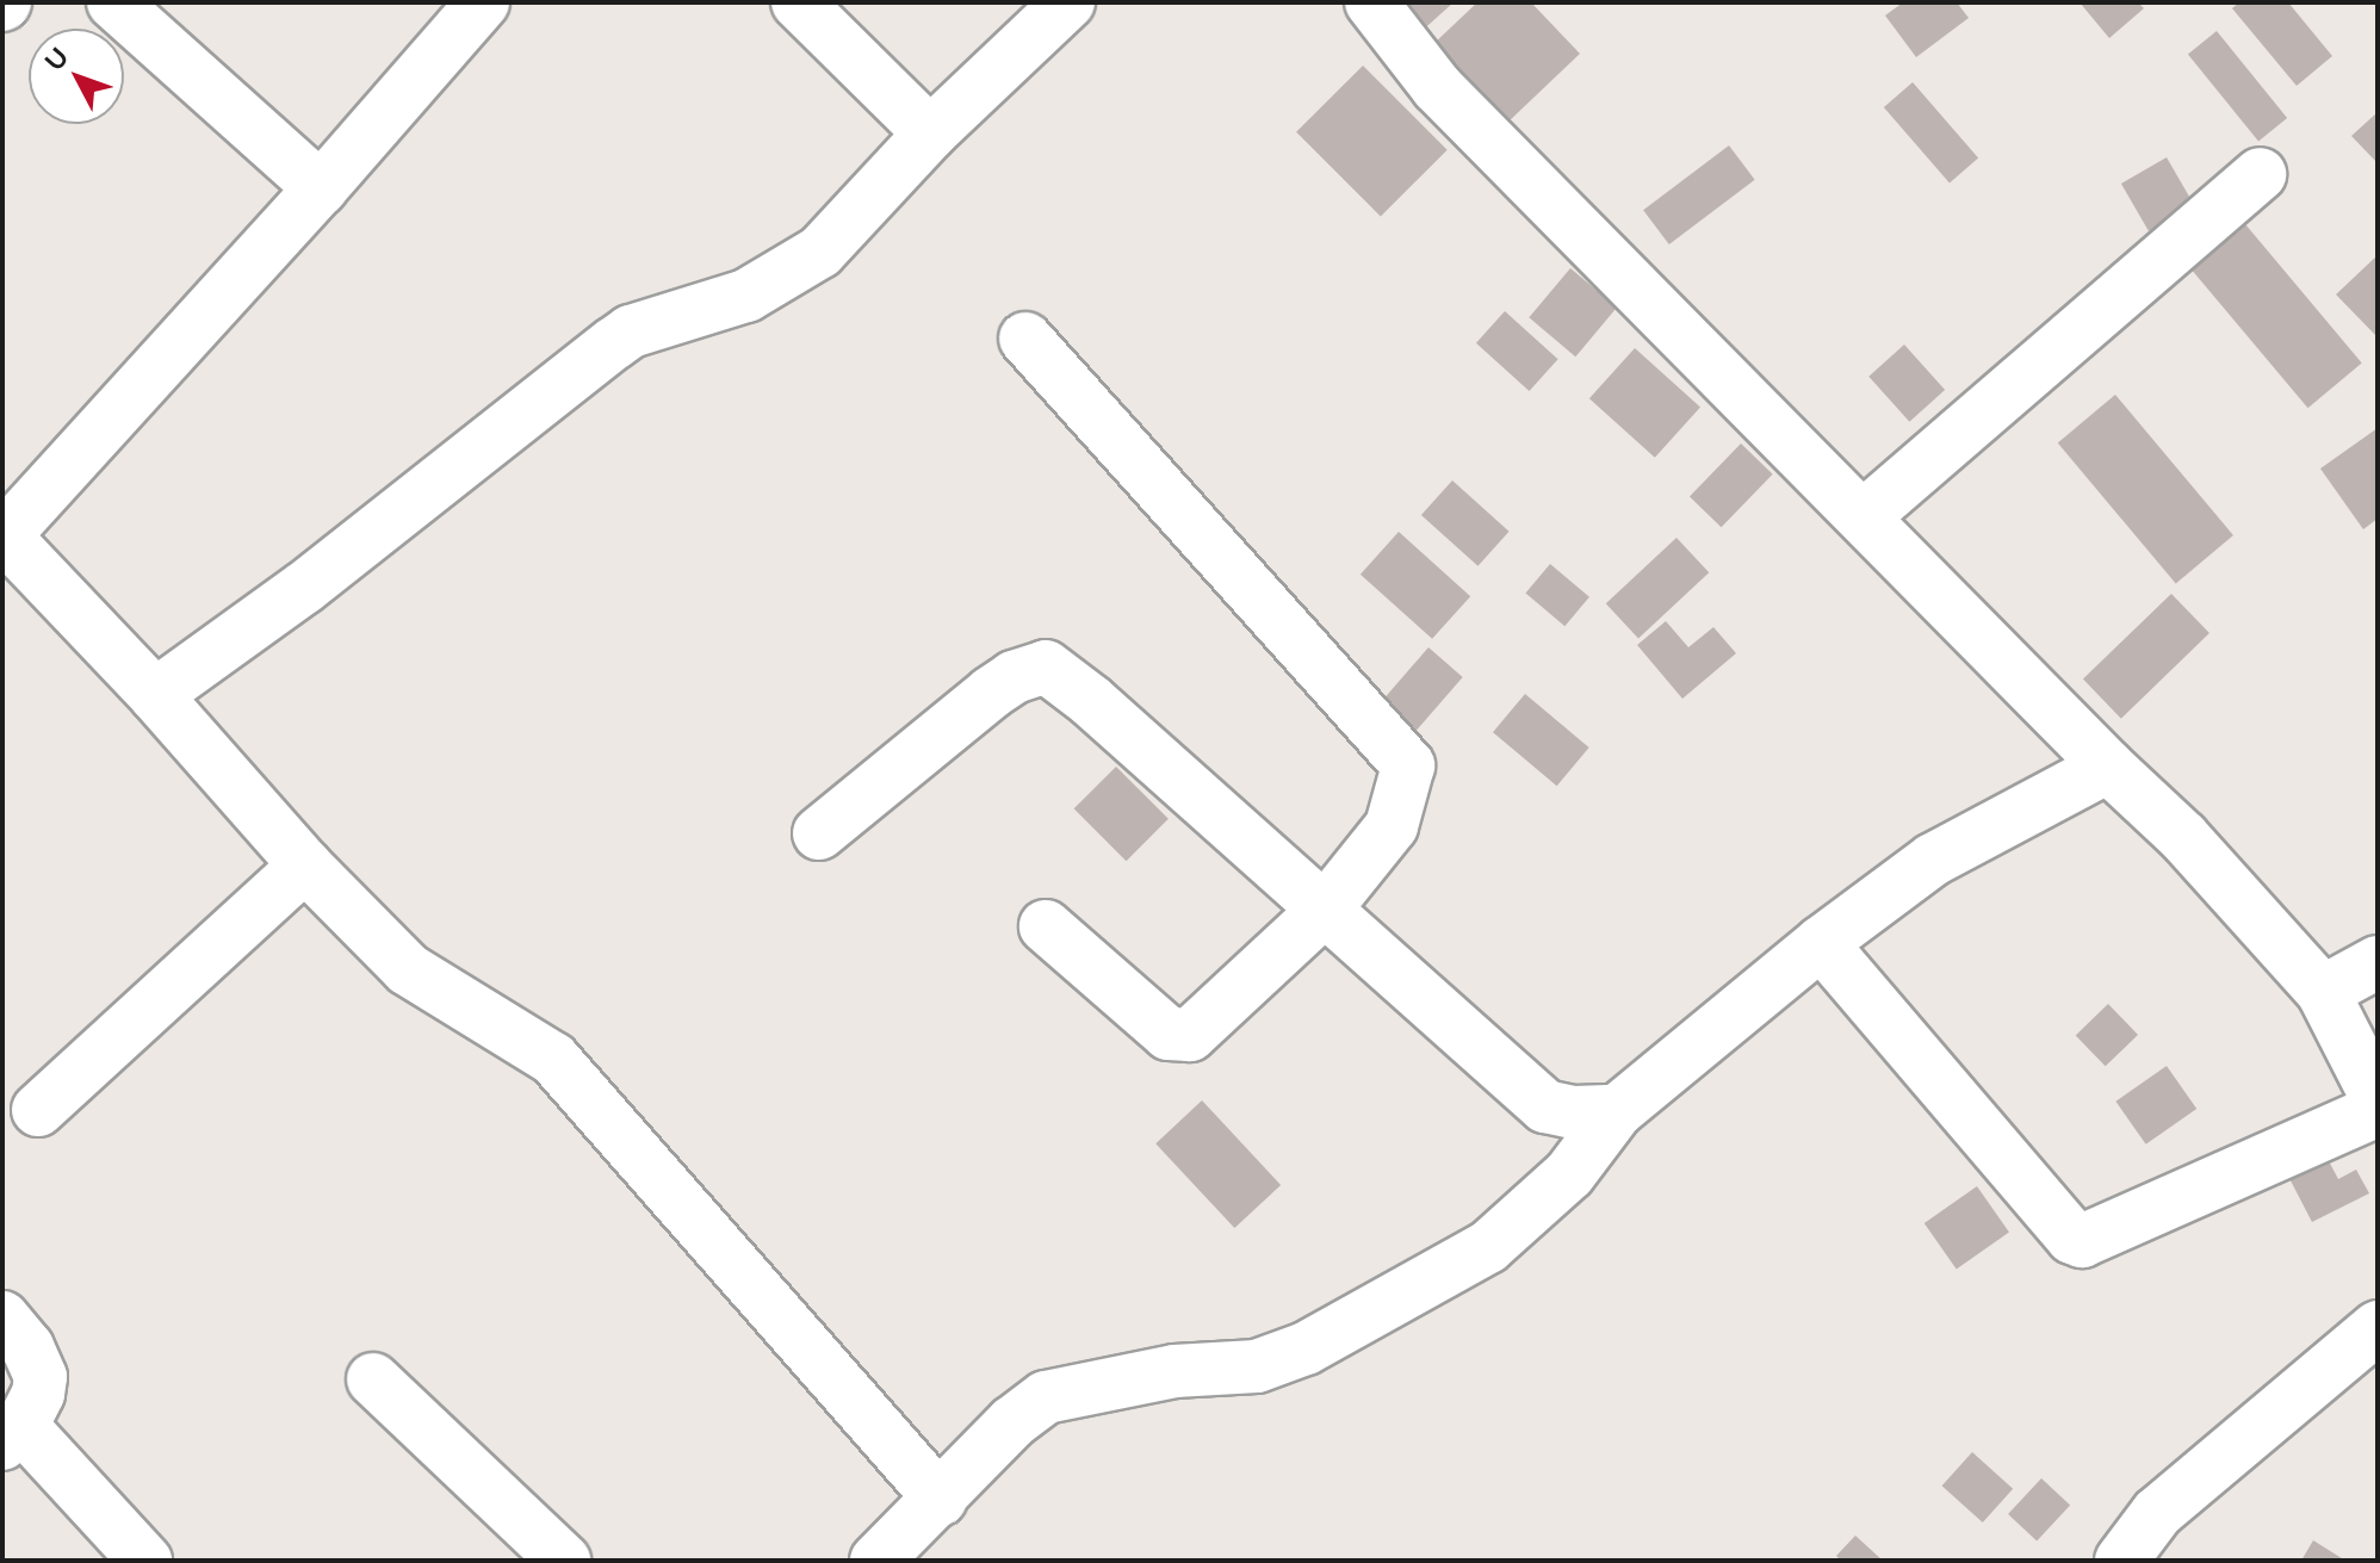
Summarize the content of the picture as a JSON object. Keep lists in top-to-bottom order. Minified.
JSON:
{"north":"top left"}
